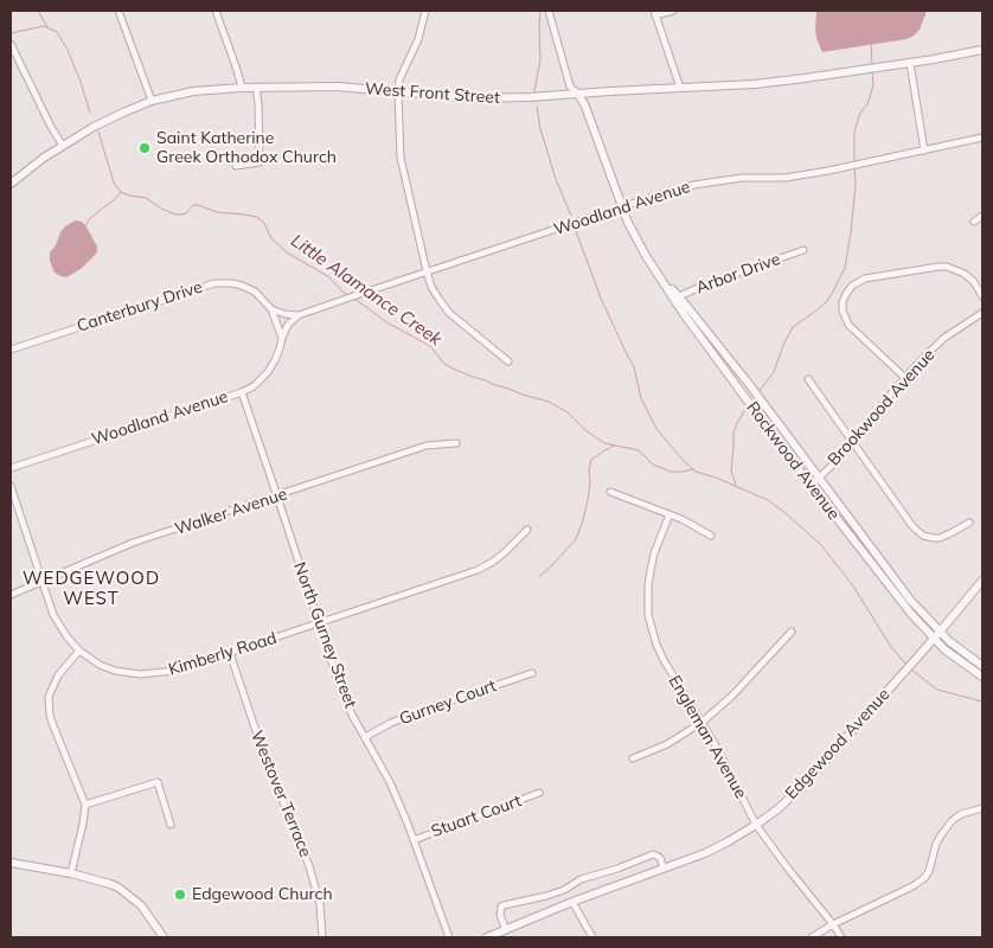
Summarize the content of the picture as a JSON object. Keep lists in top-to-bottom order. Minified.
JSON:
{"streets":{"street":["West Front Street","Woodland Avenue","Arbor Drive","Canterbury Drive","Brookwood Avenue","Rockwood Avenue","Walker Avenue","North Gurney Street","Kimberly Road","Gurney Court","Engleman Avenue","Edgewood Avenue","Westover Terrace","Stuart Court"]},"crossings":[["West Front Street","Rockwood Avenue"],["Woodland Avenue","Canterbury Drive"],["Woodland Avenue","Rockwood Avenue"],["Woodland Avenue","North Gurney Street"],["Arbor Drive","Rockwood Avenue"],["Brookwood Avenue","Rockwood Avenue"],["Rockwood Avenue","Edgewood Avenue"],["Walker Avenue","North Gurney Street"],["Walker Avenue","Kimberly Road"],["North Gurney Street","Kimberly Road"],["North Gurney Street","Gurney Court"],["North Gurney Street","Stuart Court"],["Kimberly Road","Westover Terrace"],["Engleman Avenue","Edgewood Avenue"]],"districts":["WEDGEWOOD WEST"],"water":["Little Alamance Creek"],"places":["Saint Katherine Greek Orthodox Church","Edgewood Church"]}
